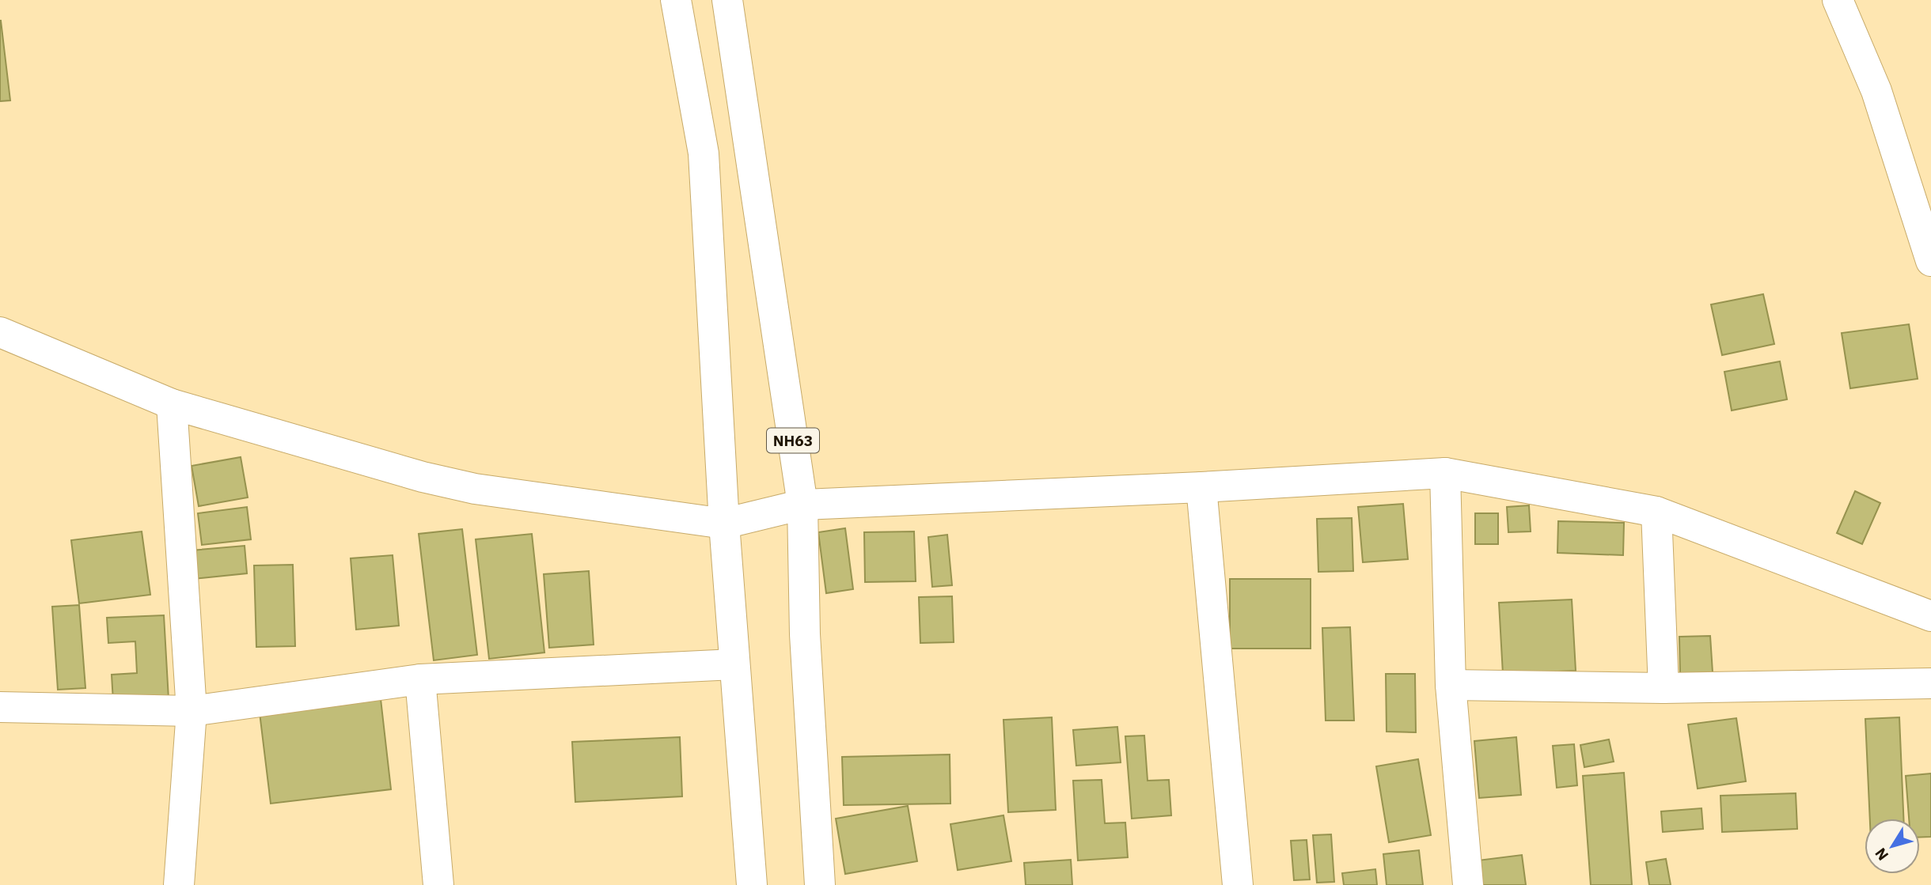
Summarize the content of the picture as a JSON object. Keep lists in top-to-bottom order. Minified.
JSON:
{"streets":{"main road":["NH63"]},"north":"bottom left"}
